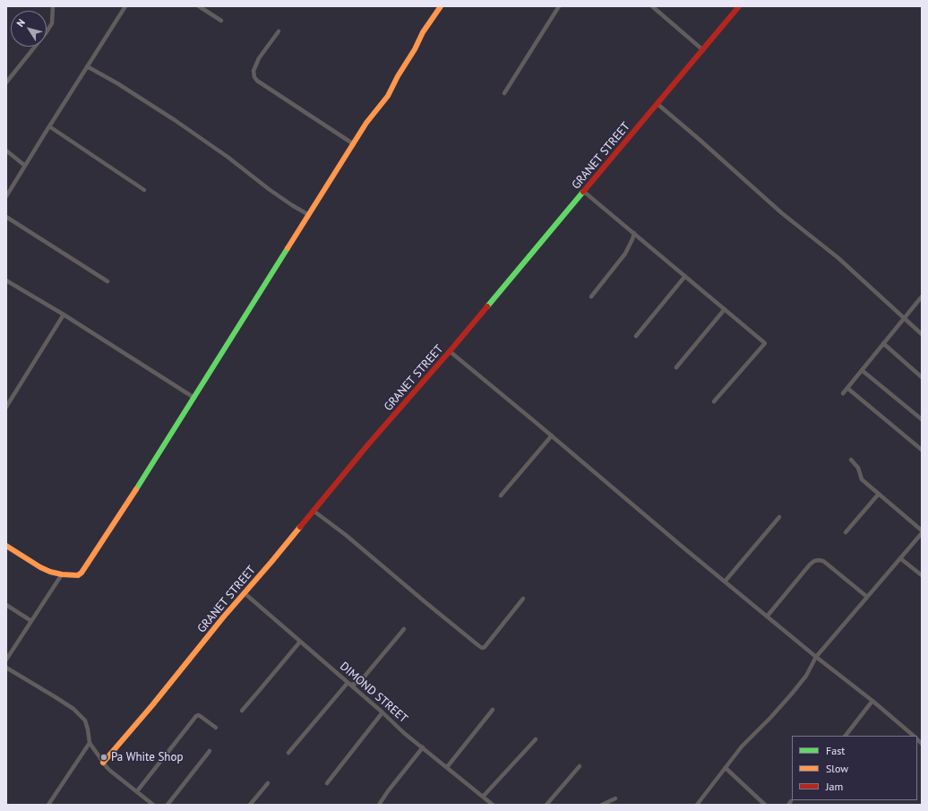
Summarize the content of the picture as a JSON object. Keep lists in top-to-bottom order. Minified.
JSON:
{"streets":{"street":["GRANET STREET","DIMOND STREET"]},"crossings":[["GRANET STREET","DIMOND STREET"]],"places":["Pa White Shop"],"legend":["Fast","Slow","Jam"],"north":"top left"}
